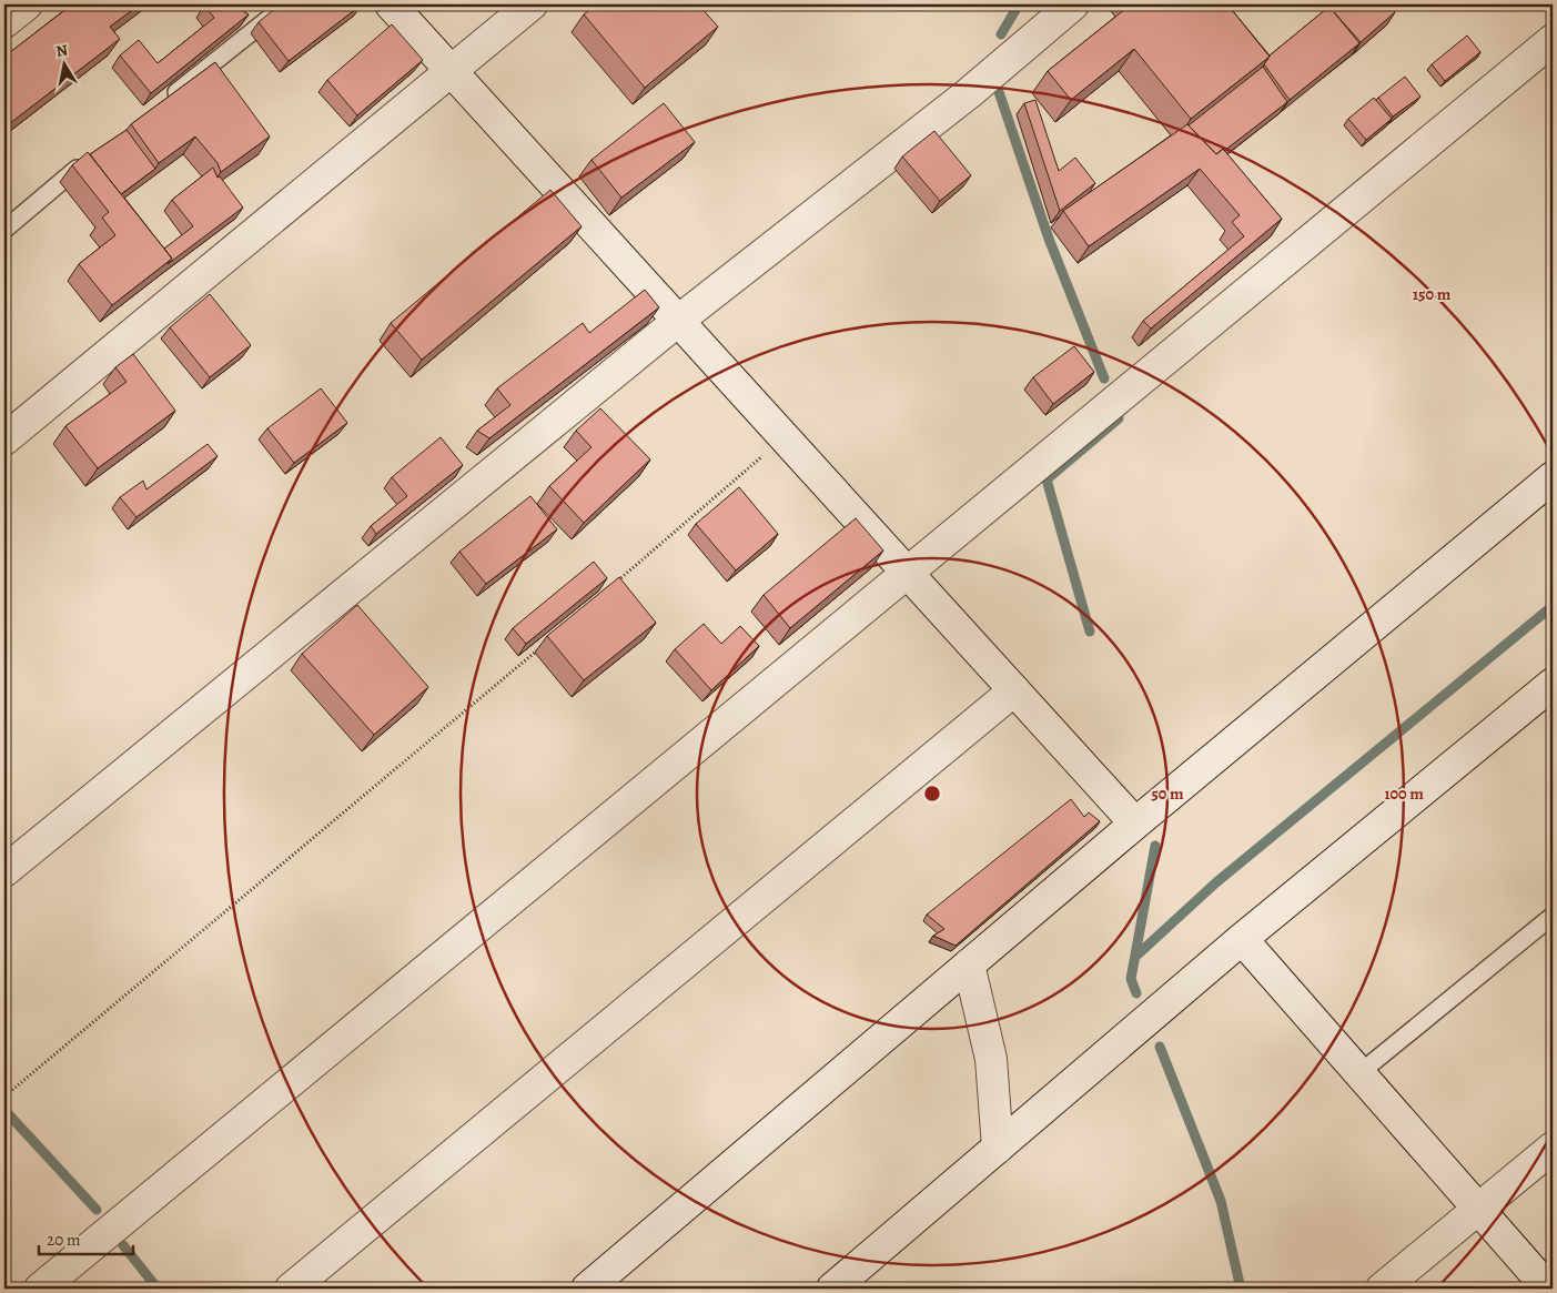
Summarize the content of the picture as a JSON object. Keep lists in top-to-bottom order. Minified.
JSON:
{"scale_bar":"20 m","north":"top","rings":["150 m","50 m","100 m"]}
